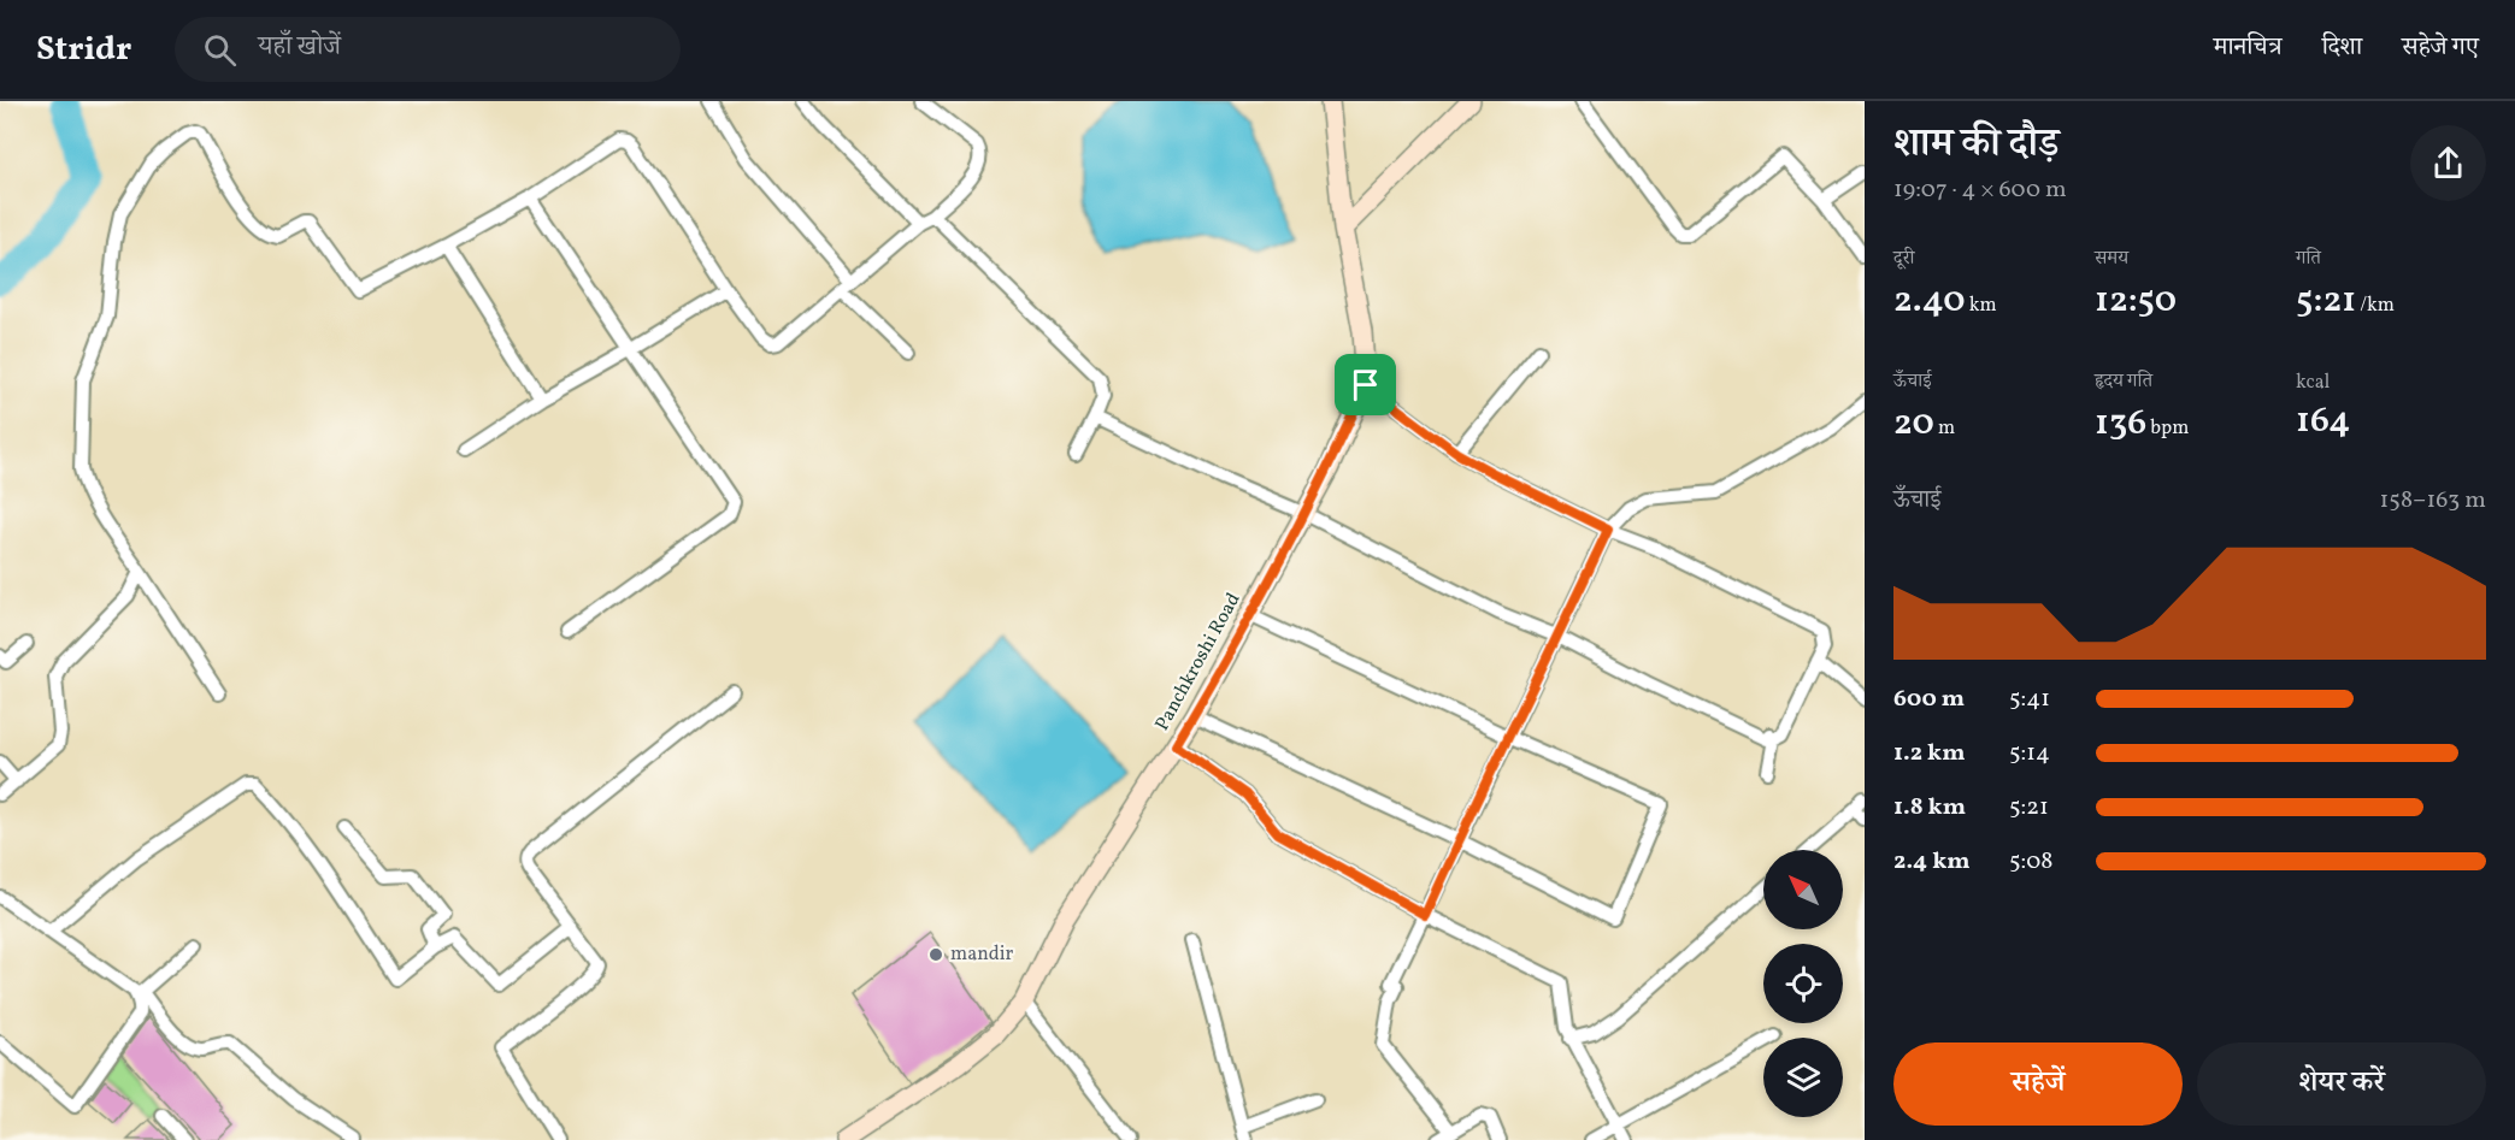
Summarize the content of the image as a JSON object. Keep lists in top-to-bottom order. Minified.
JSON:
{"streets":{"street":["Panchkroshi Road"]},"places":["mandir"],"north":"top left","page":{"header":"Stridr","search":"यहाँ खोजें","nav":["मानचित्र","दिशा","सहेजे गए"],"heading":["शाम की दौड़","19:07 · 4 × 600 m"],"stats":[["दूरी","2.40 km"],["समय","12:50"],["गति","5:21 /km"],["ऊँचाई","20 m"],["हृदय गति","136 bpm"],["kcal","164"]],"chart":["ऊँचाई","158–163 m"],"list":[{"name":"600 m","note":"5:41"},{"name":"1.2 km","note":"5:14"},{"name":"1.8 km","note":"5:21"},{"name":"2.4 km","note":"5:08"}],"buttons":["सहेजें","शेयर करें"]}}
